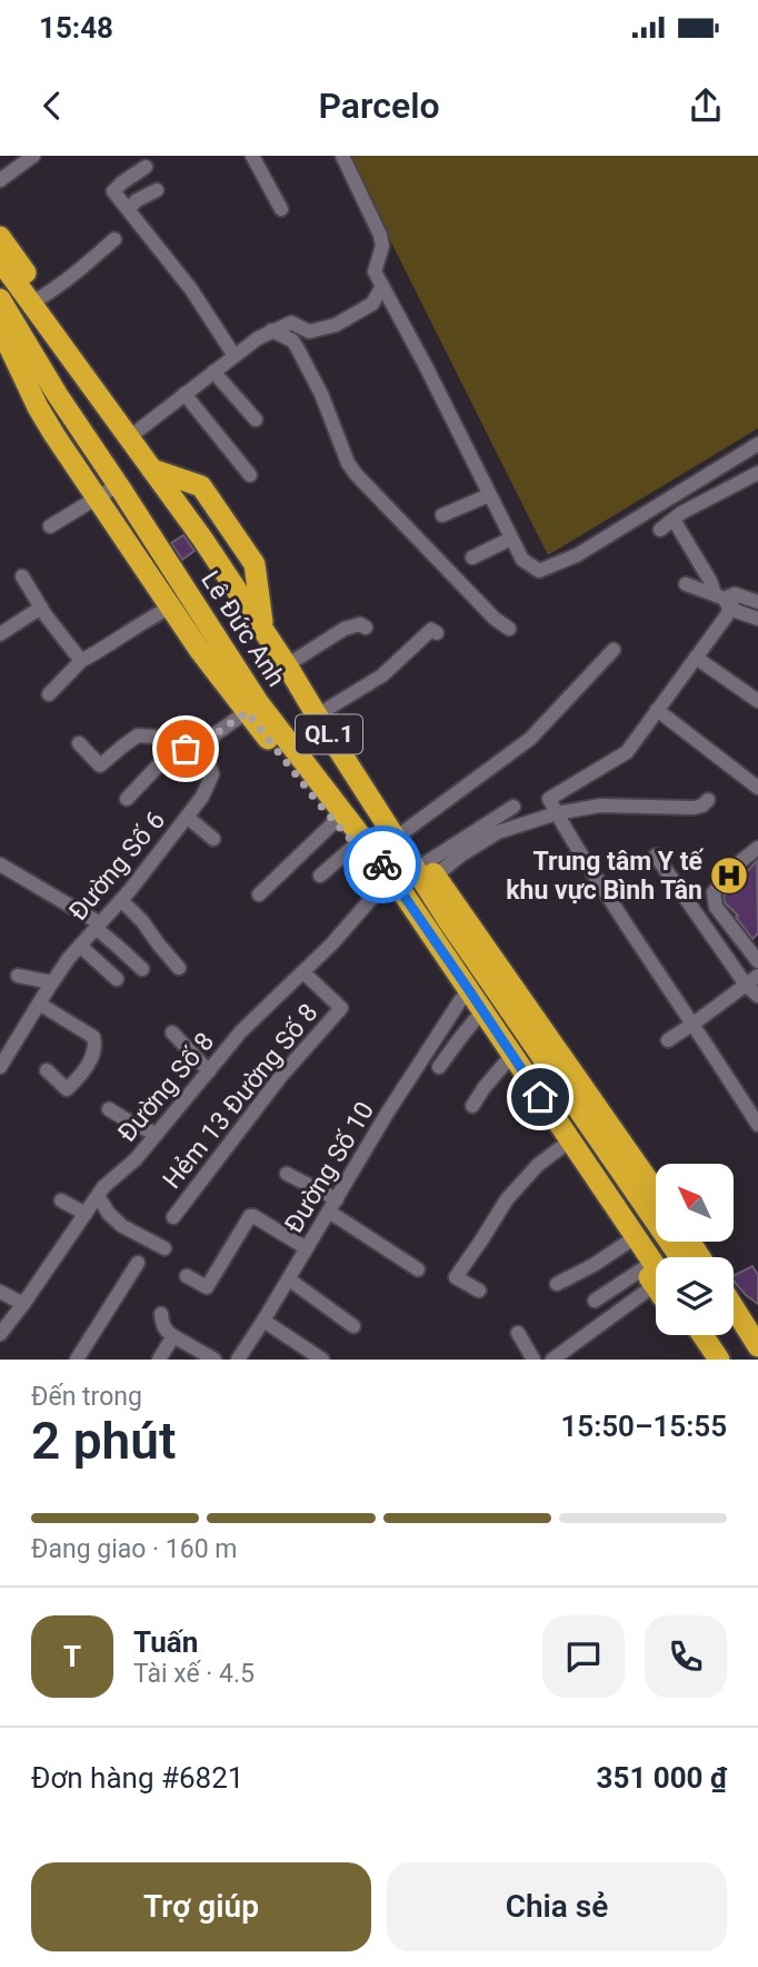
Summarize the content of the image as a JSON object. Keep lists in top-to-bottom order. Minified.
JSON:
{"streets":{"highway":["Lê Đức Anh","QL.1"],"street":["Đường Số 6","Đường Số 8","Hẻm 13 Đường Số 8","Đường Số 10"]},"crossings":[["Lê Đức Anh","QL.1"],["Lê Đức Anh","Đường Số 8"],["Lê Đức Anh","Đường Số 10"],["Đường Số 8","Hẻm 13 Đường Số 8"]],"places":{"hospital":["Trung tâm Y tế khu vực Bình Tân"]},"north":"top left","page":{"status":"15:48","header":"Parcelo","heading":["2 phút","Đến trong","15:50–15:55"],"panel":["Tuấn","Tài xế · 4.5","Đơn hàng #6821","351 000 ₫"],"bar":"Đang giao · 160 m","round":"T","buttons":["Trợ giúp","Chia sẻ"]}}
